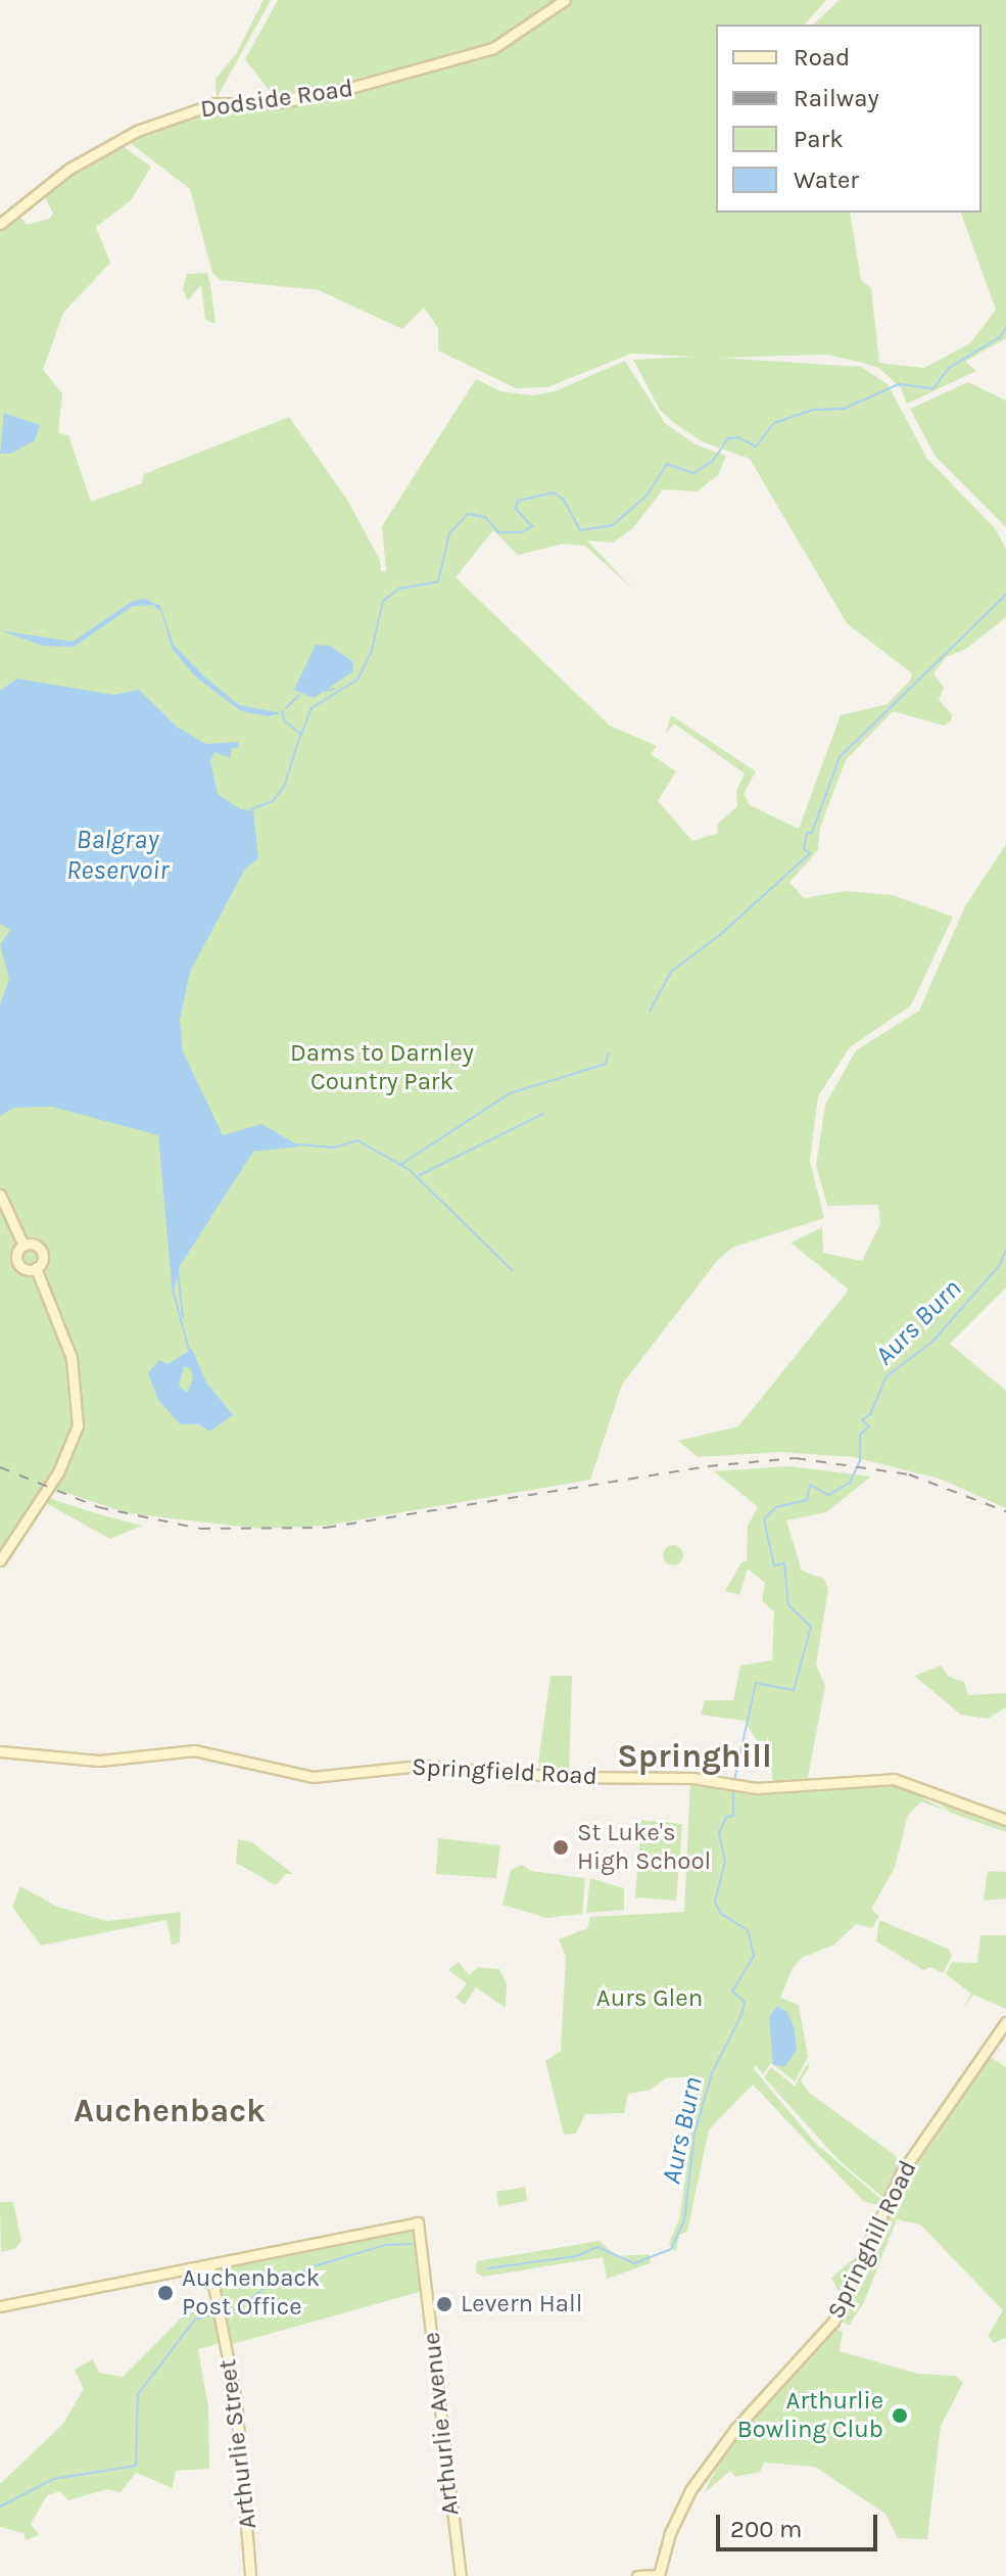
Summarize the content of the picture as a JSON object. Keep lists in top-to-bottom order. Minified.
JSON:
{"streets":{"street":["Dodside Road","Springfield Road","Springhill Road","Arthurlie Avenue","Arthurlie Street"]},"crossings":[["Arthurlie Avenue","Arthurlie Street"]],"districts":["Springhill","Auchenback"],"water":["Balgray Reservoir","Aurs Burn"],"parks":["Dams to Darnley Country Park","Aurs Glen"],"places":["St Luke's High School","Auchenback Post Office","Levern Hall","Arthurlie Bowling Club"],"legend":["Road","Railway","Park","Water"],"scale_bar":"200 m"}
